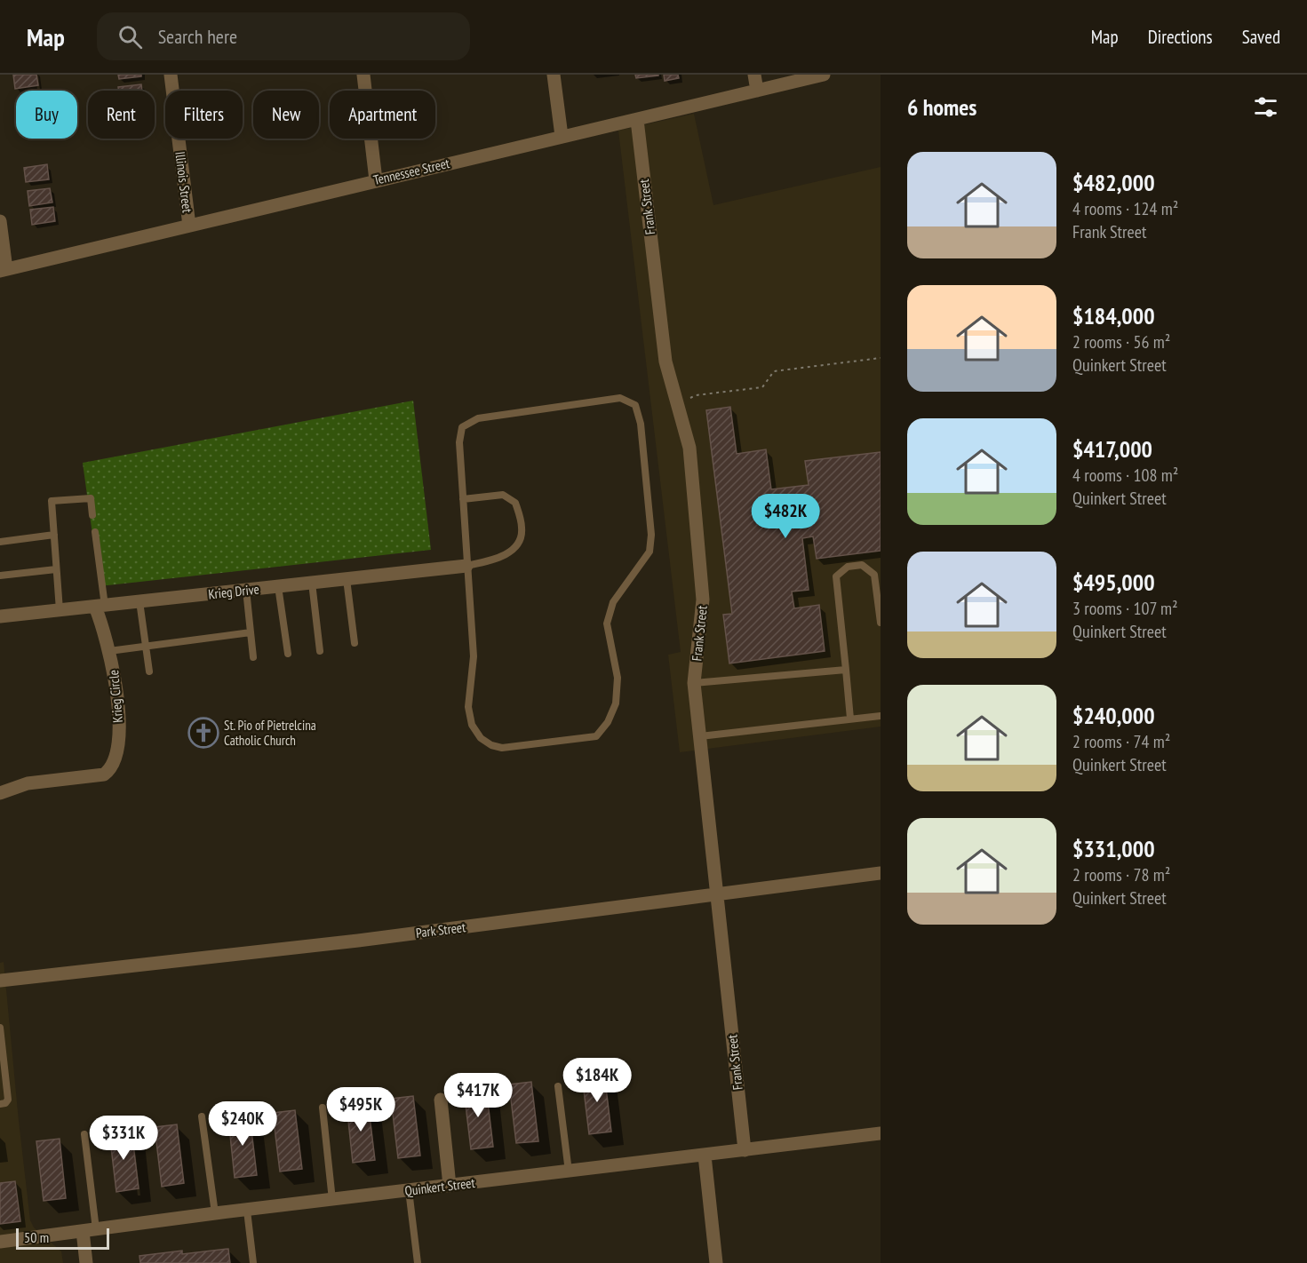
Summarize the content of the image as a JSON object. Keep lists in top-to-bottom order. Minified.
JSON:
{"streets":{"street":["Tennessee Street","Illinois Street","Frank Street","Krieg Drive","Krieg Circle","Park Street","Quinkert Street"]},"crossings":[["Tennessee Street","Illinois Street"],["Tennessee Street","Frank Street"],["Frank Street","Park Street"],["Frank Street","Quinkert Street"],["Krieg Drive","Krieg Circle"]],"places":{"church":["St. Pio of Pietrelcina Catholic Church"]},"scale_bar":"50 m","page":{"header":"Map","search":"Search here","nav":["Map","Directions","Saved"],"heading":"6 homes","chip":["Buy","Rent","Filters","New","Apartment"],"list":[{"name":"$482,000","note":"4 rooms · 124 m² · Frank Street"},{"name":"$184,000","note":"2 rooms · 56 m² · Quinkert Street"},{"name":"$417,000","note":"4 rooms · 108 m² · Quinkert Street"},{"name":"$495,000","note":"3 rooms · 107 m² · Quinkert Street"},{"name":"$240,000","note":"2 rooms · 74 m² · Quinkert Street"},{"name":"$331,000","note":"2 rooms · 78 m² · Quinkert Street"}],"price":["$482K","$184K","$417K","$495K","$240K","$331K"],"scale":"50 m"}}
